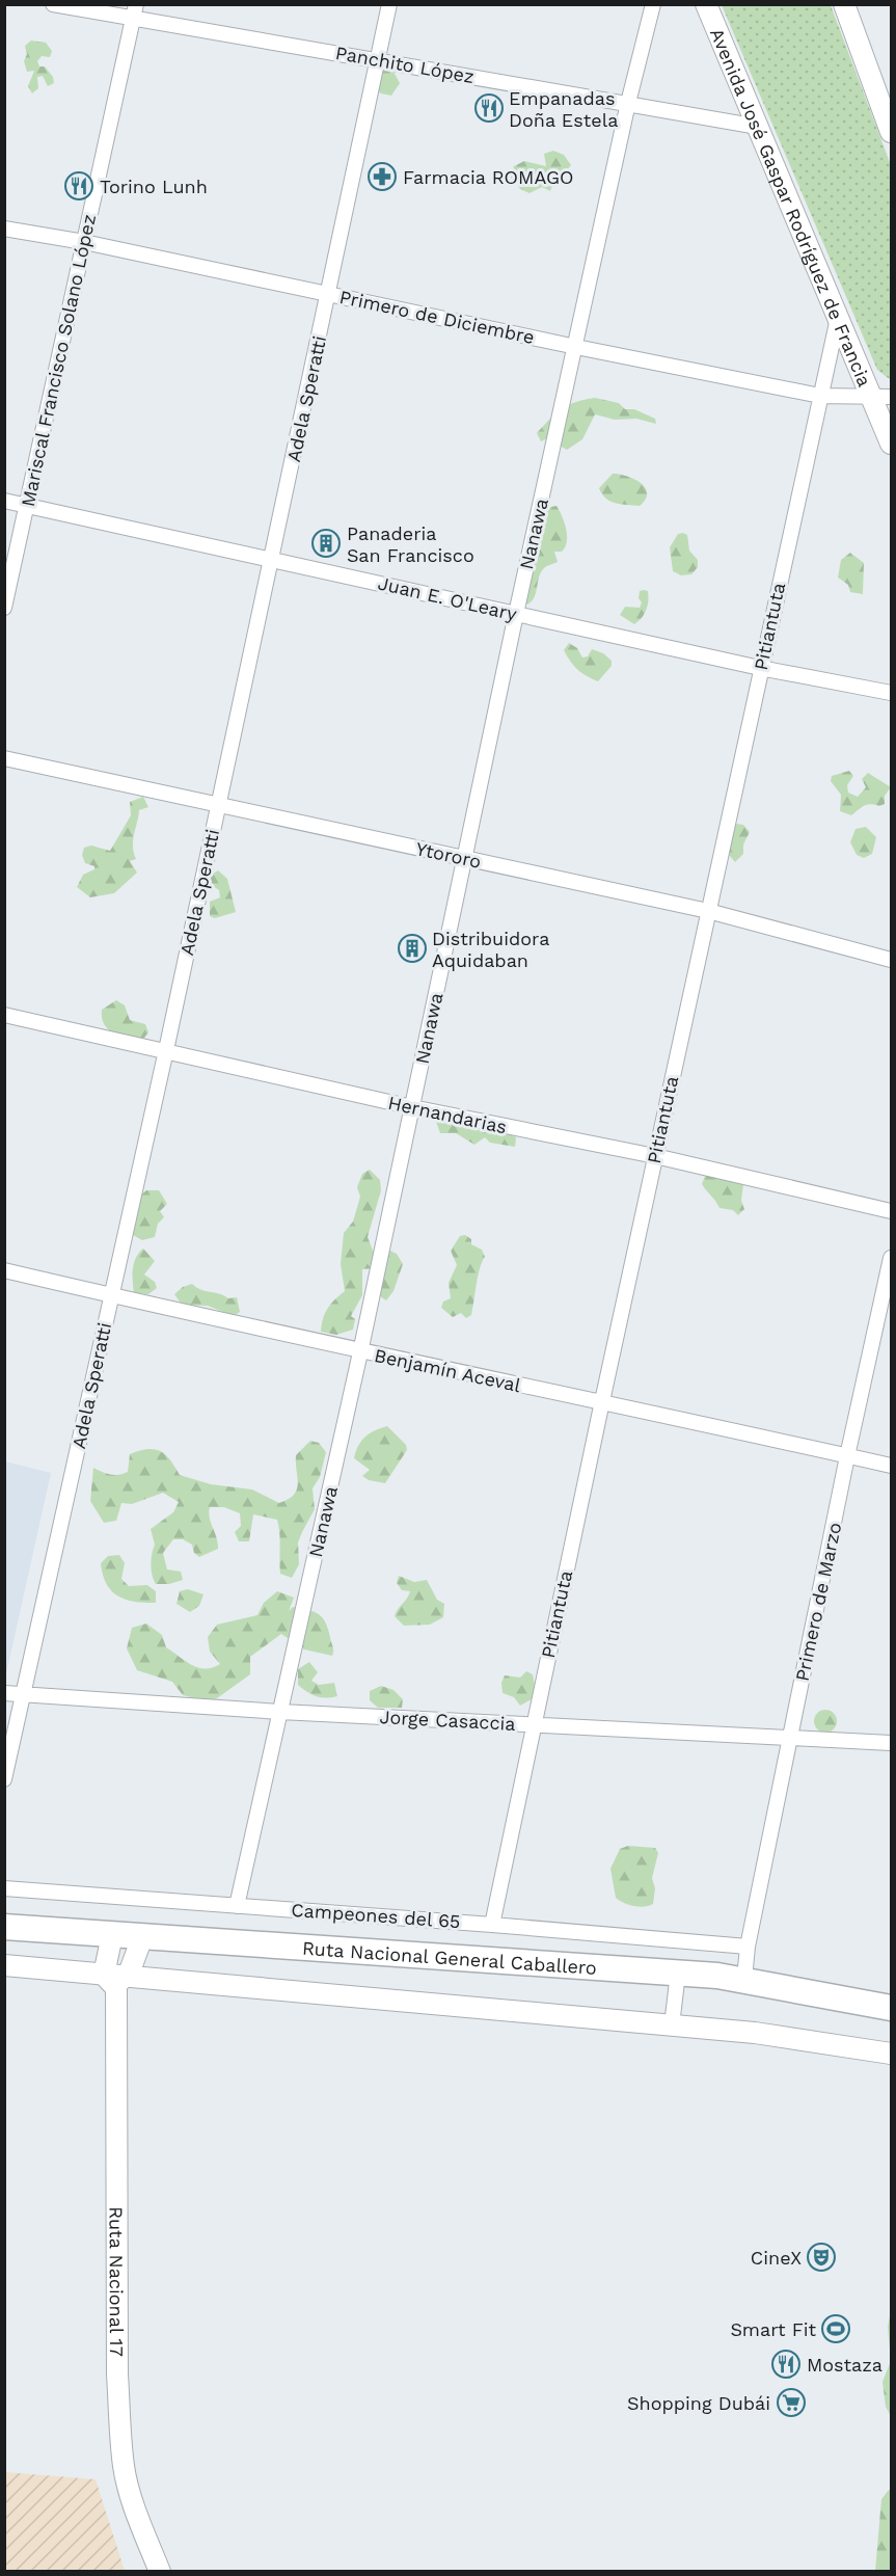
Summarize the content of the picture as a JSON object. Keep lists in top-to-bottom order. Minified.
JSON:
{"streets":{"highway":["Ruta Nacional General Caballero"],"street":["Panchito López","Avenida José Gaspar Rodríguez de Francia","Primero de Diciembre","Mariscal Francisco Solano López","Adela Speratti","Nanawa","Juan E. O'Leary","Pitiantuta","Ytororo","Hernandarias","Benjamín Aceval","Primero de Marzo","Jorge Casaccia","Campeones del 65","Ruta Nacional 17"]},"crossings":[["Panchito López","Avenida José Gaspar Rodríguez de Francia"],["Panchito López","Mariscal Francisco Solano López"],["Panchito López","Adela Speratti"],["Panchito López","Nanawa"],["Avenida José Gaspar Rodríguez de Francia","Primero de Diciembre"],["Avenida José Gaspar Rodríguez de Francia","Pitiantuta"],["Primero de Diciembre","Mariscal Francisco Solano López"],["Primero de Diciembre","Adela Speratti"],["Primero de Diciembre","Nanawa"],["Primero de Diciembre","Pitiantuta"],["Mariscal Francisco Solano López","Juan E. O'Leary"],["Adela Speratti","Juan E. O'Leary"],["Adela Speratti","Ytororo"],["Adela Speratti","Hernandarias"],["Adela Speratti","Benjamín Aceval"],["Adela Speratti","Jorge Casaccia"],["Nanawa","Juan E. O'Leary"],["Nanawa","Ytororo"],["Nanawa","Hernandarias"],["Nanawa","Benjamín Aceval"],["Nanawa","Jorge Casaccia"],["Nanawa","Campeones del 65"],["Juan E. O'Leary","Pitiantuta"],["Pitiantuta","Ytororo"],["Pitiantuta","Hernandarias"],["Pitiantuta","Benjamín Aceval"],["Pitiantuta","Jorge Casaccia"],["Pitiantuta","Campeones del 65"],["Benjamín Aceval","Primero de Marzo"],["Primero de Marzo","Jorge Casaccia"],["Primero de Marzo","Campeones del 65"],["Primero de Marzo","Ruta Nacional General Caballero"],["Ruta Nacional General Caballero","Ruta Nacional 17"]],"places":{"restaurant":["Empanadas Doña Estela","Torino Lunh","Mostaza"],"pharmacy":["Farmacia ROMAGO"],"building":["Panaderia San Francisco","Distribuidora Aquidaban"],"theatre":["CineX"],"sports":["Smart Fit"],"supermarket":["Shopping Dubái"]}}
